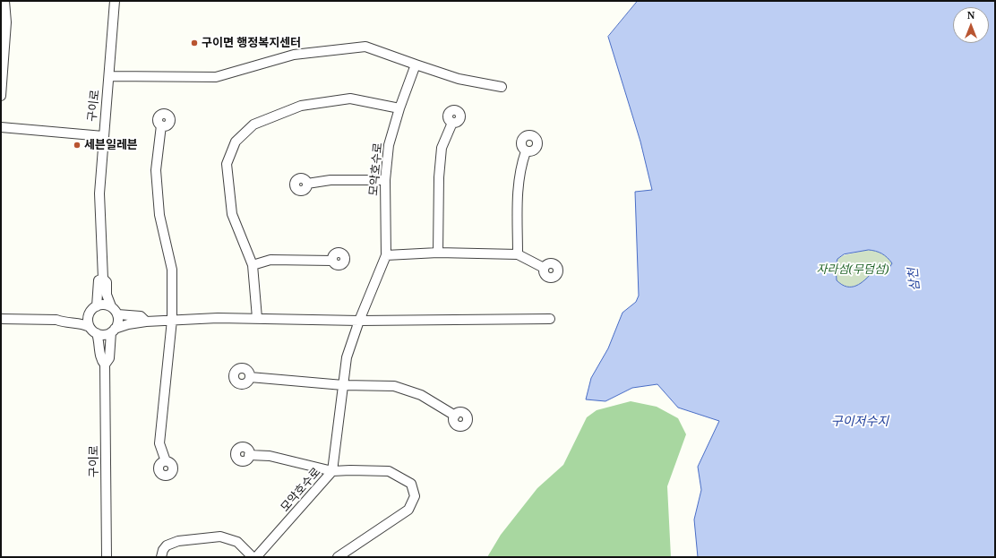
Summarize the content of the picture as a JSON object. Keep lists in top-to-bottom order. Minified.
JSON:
{"streets":{"street":["구이로","모악호수로"]},"water":["삼천","구이저수지"],"parks":["자라섬(무덤섬)"],"places":["구이면 행정복지센터","세븐일레븐"],"north":"top"}
